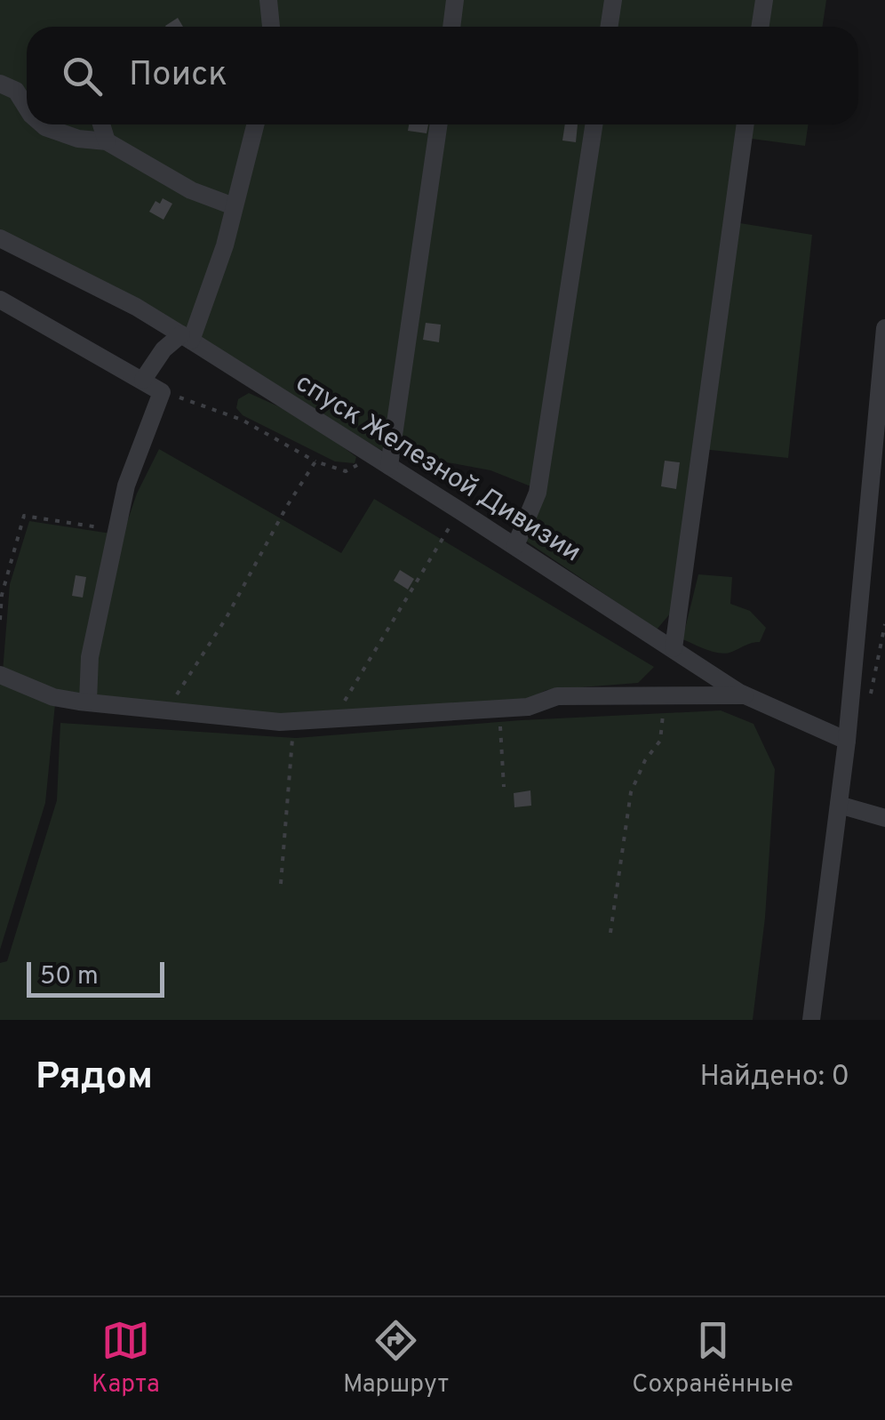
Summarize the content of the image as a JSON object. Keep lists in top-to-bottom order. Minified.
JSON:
{"streets":{"street":["спуск Железной Дивизии"]},"scale_bar":"50 m","page":{"search":"Поиск","scale":"50 m","heading":["Рядом","Найдено: 0"],"nav":["Карта","Маршрут","Сохранённые"]}}
